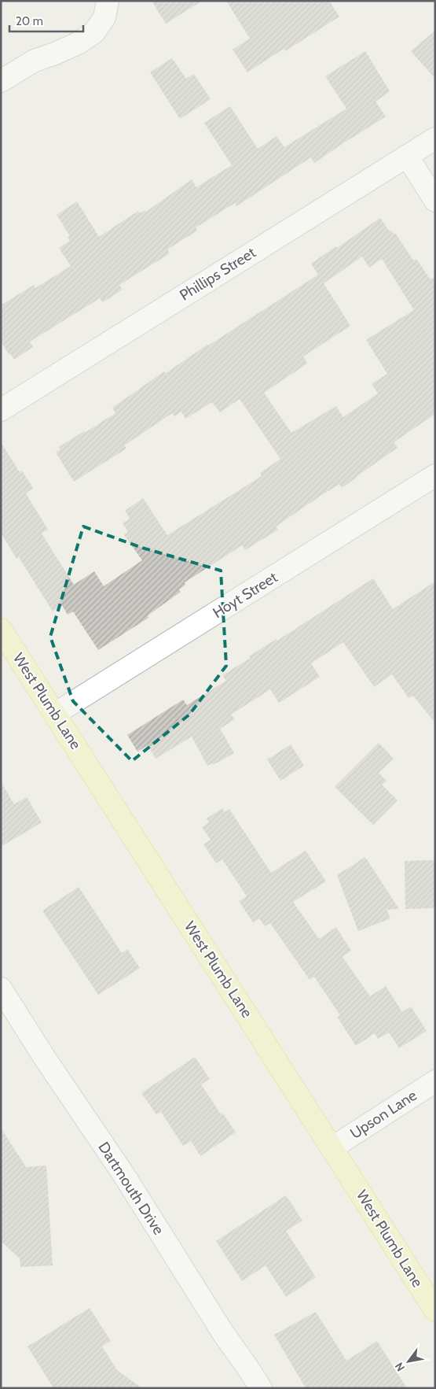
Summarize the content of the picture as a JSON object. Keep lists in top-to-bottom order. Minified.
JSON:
{"streets":{"main road":["West Plumb Lane"],"street":["Phillips Street","Hoyt Street","Upson Lane","Dartmouth Drive"]},"crossings":[["Hoyt Street","West Plumb Lane"],["West Plumb Lane","Upson Lane"]],"scale_bar":"20 m","north":"bottom left"}
